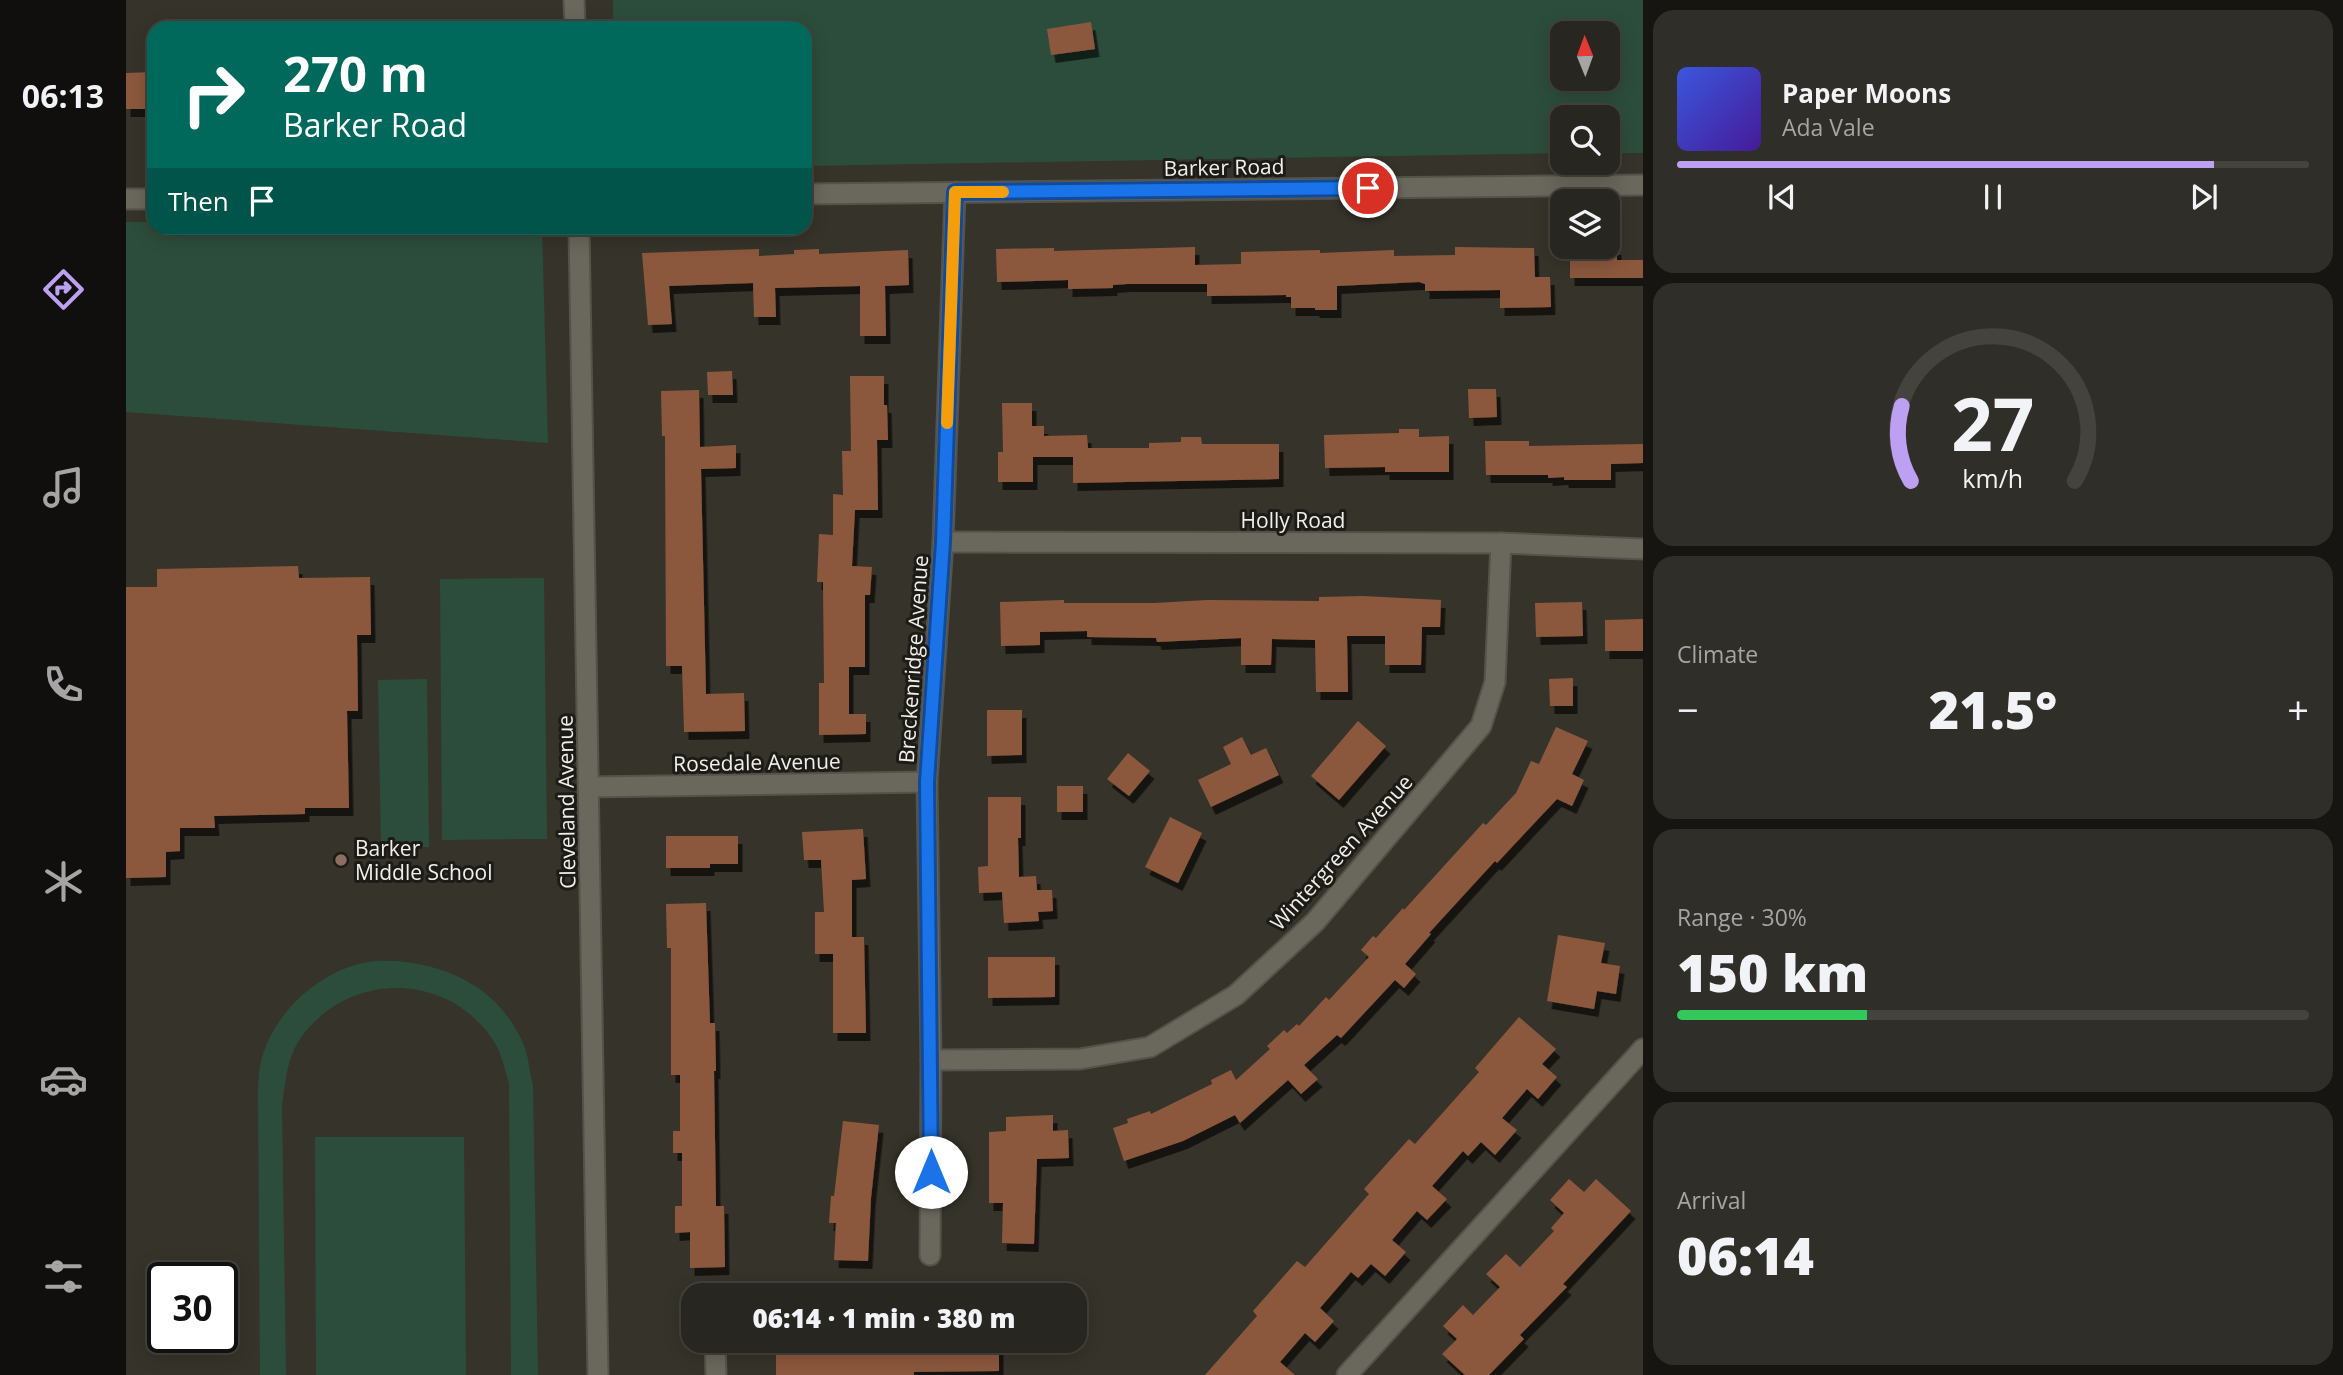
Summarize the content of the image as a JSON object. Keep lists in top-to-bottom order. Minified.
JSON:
{"streets":{"street":["Barker Road","Holly Road","Breckenridge Avenue","Rosedale Avenue","Cleveland Avenue","Wintergreen Avenue"]},"crossings":[["Barker Road","Breckenridge Avenue"],["Holly Road","Breckenridge Avenue"],["Holly Road","Wintergreen Avenue"],["Breckenridge Avenue","Rosedale Avenue"],["Breckenridge Avenue","Wintergreen Avenue"],["Rosedale Avenue","Cleveland Avenue"]],"places":["Barker Middle School"],"north":"top","page":{"tabs":"06:13","turn":["270 m","Barker Road"],"song":["Paper Moons","Ada Vale"],"then":"Then","tile":["Climate",["Range · 30%","150 km"],["Arrival","06:14"]],"heat":["−","21.5°","+"],"limit":"30","trip":"06:14 · 1 min · 380 m","gauge":["27","km/h"]}}
